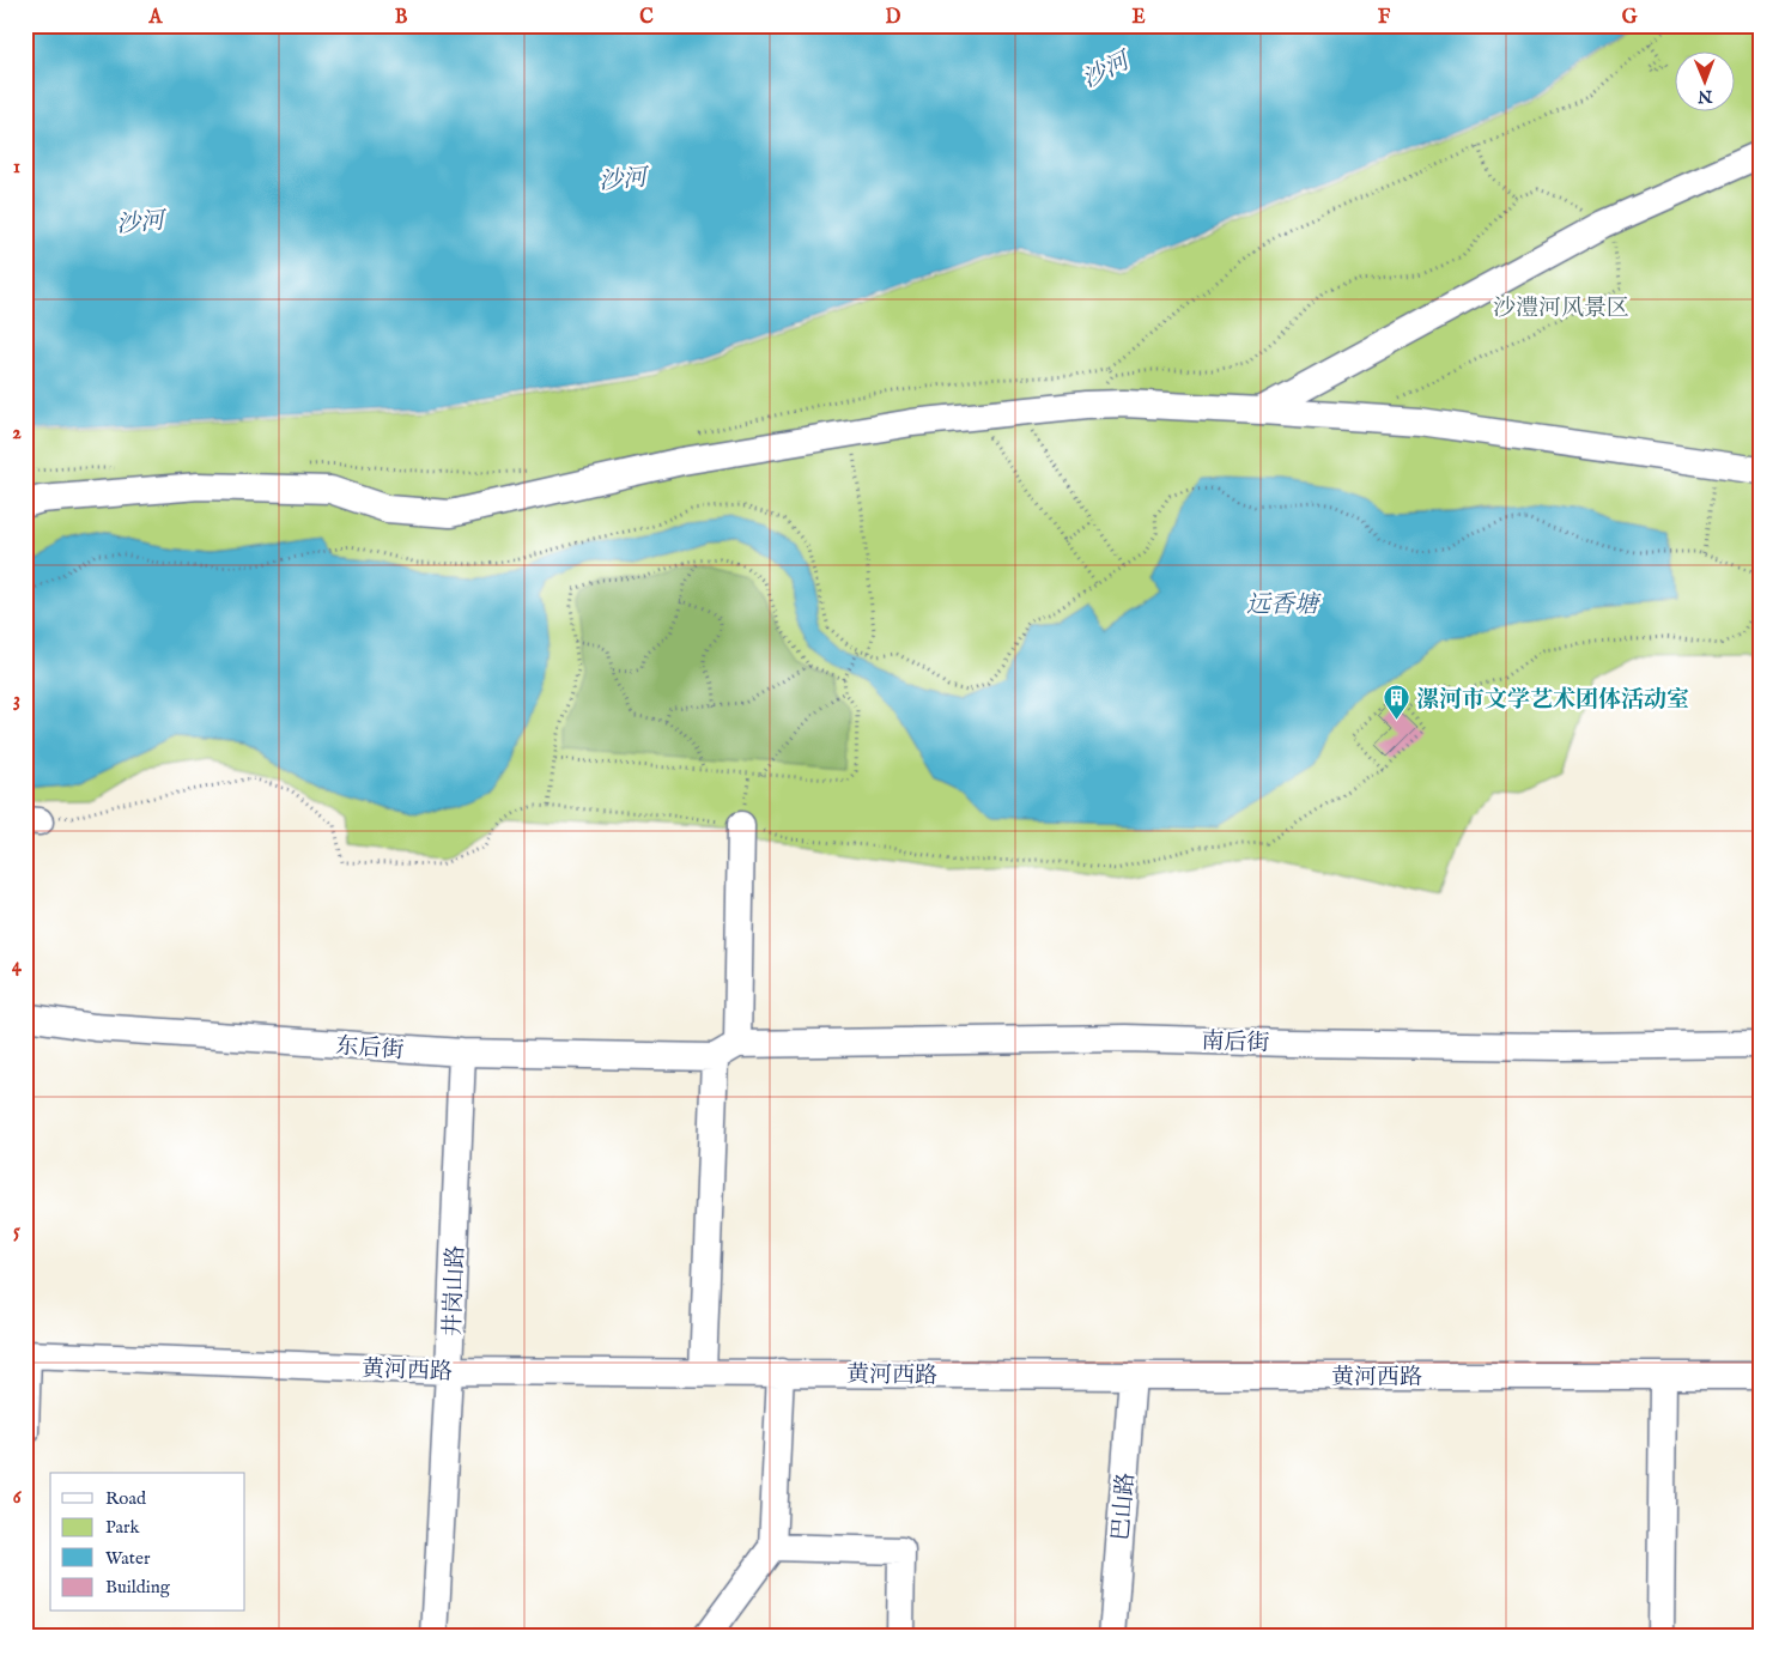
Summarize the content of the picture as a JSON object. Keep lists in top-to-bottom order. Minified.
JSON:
{"streets":{"street":["南后街","东后街","井岗山路","黄河西路","巴山路"]},"crossings":[["南后街","东后街"],["东后街","井岗山路"],["井岗山路","黄河西路"],["黄河西路","巴山路"]],"water":["沙河","远香塘"],"parks":["沙澧河风景区"],"places":{"building":["漯河市文学艺术团体活动室"]},"legend":["Road","Park","Water","Building"],"north":"bottom","grid":{"columns":["A","B","C","D","E","F","G"],"rows":["1","2","3","4","5","6"]}}
